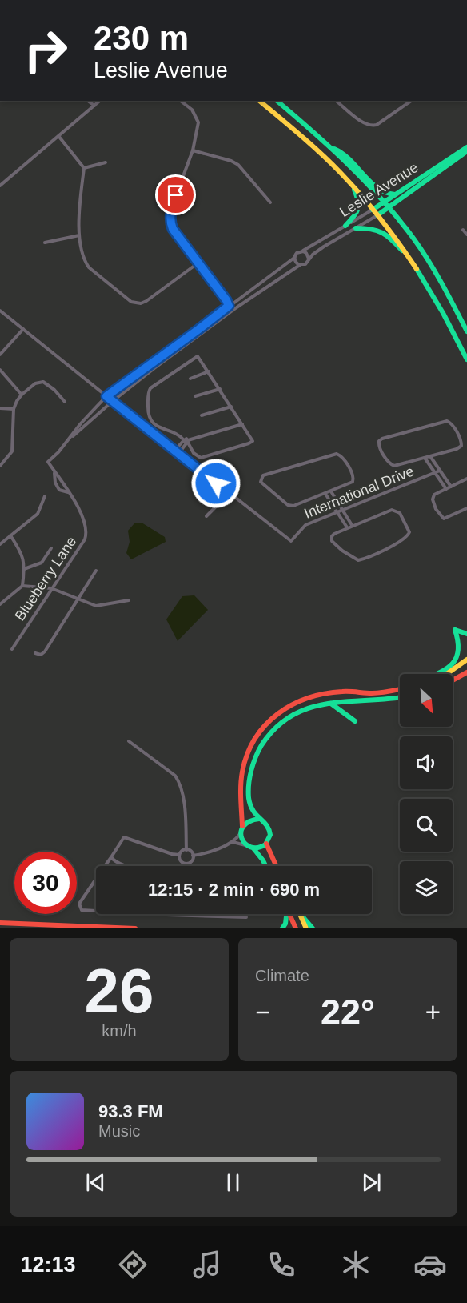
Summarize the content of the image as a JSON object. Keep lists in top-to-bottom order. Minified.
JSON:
{"streets":{"street":["Leslie Avenue","International Drive","Blueberry Lane"]},"north":"bottom right","page":{"turn":["230 m","Leslie Avenue"],"limit":"30","trip":"12:15 · 2 min · 690 m","tile":[["26","km/h"],"Climate"],"heat":["−","22°","+"],"song":["93.3 FM","Music"],"tabs":"12:13"}}
